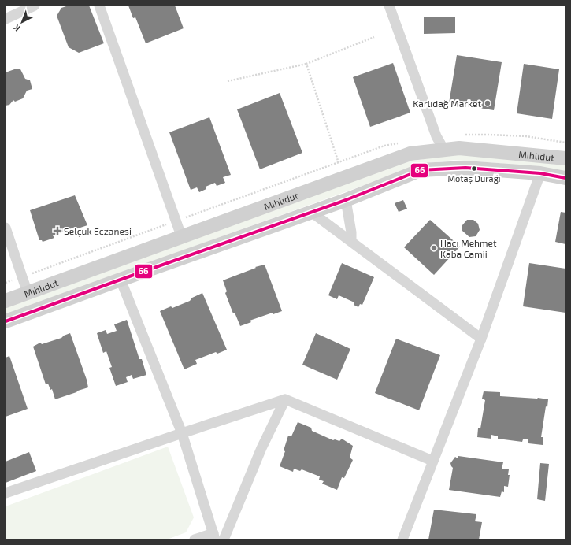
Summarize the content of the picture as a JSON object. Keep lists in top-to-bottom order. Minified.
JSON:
{"streets":{"main road":["Mıhlıdut"]},"places":{"other":["Karlıdağ Market","Motaş Durağı","Hacı Mehmet Kaba Camii"],"health":["Selçuk Eczanesi"]},"lines":["transit line 66"],"north":"bottom left"}
